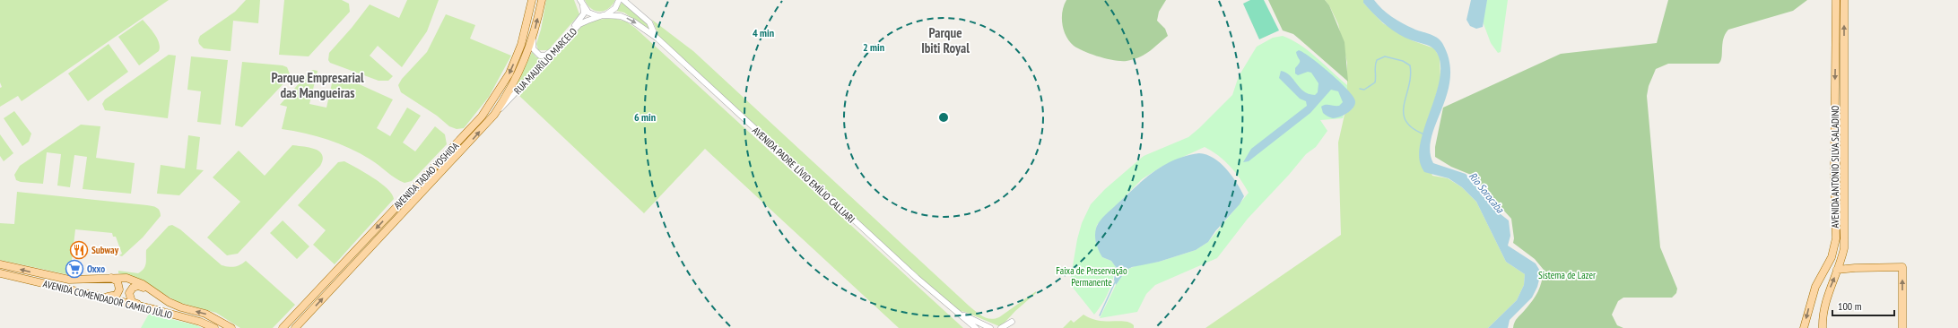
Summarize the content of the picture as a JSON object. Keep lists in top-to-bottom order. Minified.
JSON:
{"streets":{"main road":["AVENIDA ANTONIO SILVA SALADINO","AVENIDA TADAO YOSHIDA","AVENIDA COMENDADOR CAMILO JÚLIO"],"street":["RUA MAURÍLIO MARCELO","AVENIDA PADRE LÍVIO EMÍLIO CALLIARI"]},"crossings":[["RUA MAURÍLIO MARCELO","AVENIDA PADRE LÍVIO EMÍLIO CALLIARI"],["RUA MAURÍLIO MARCELO","AVENIDA TADAO YOSHIDA"]],"districts":["Parque Ibiti Royal","Parque Empresarial das Mangueiras"],"water":["Rio Sorocaba"],"parks":["Faixa de Preservação Permanente","Sistema de Lazer"],"places":{"restaurant":["Subway"],"supermarket":["Oxxo"]},"scale_bar":"100 m","rings":["4 min","2 min","6 min"]}
